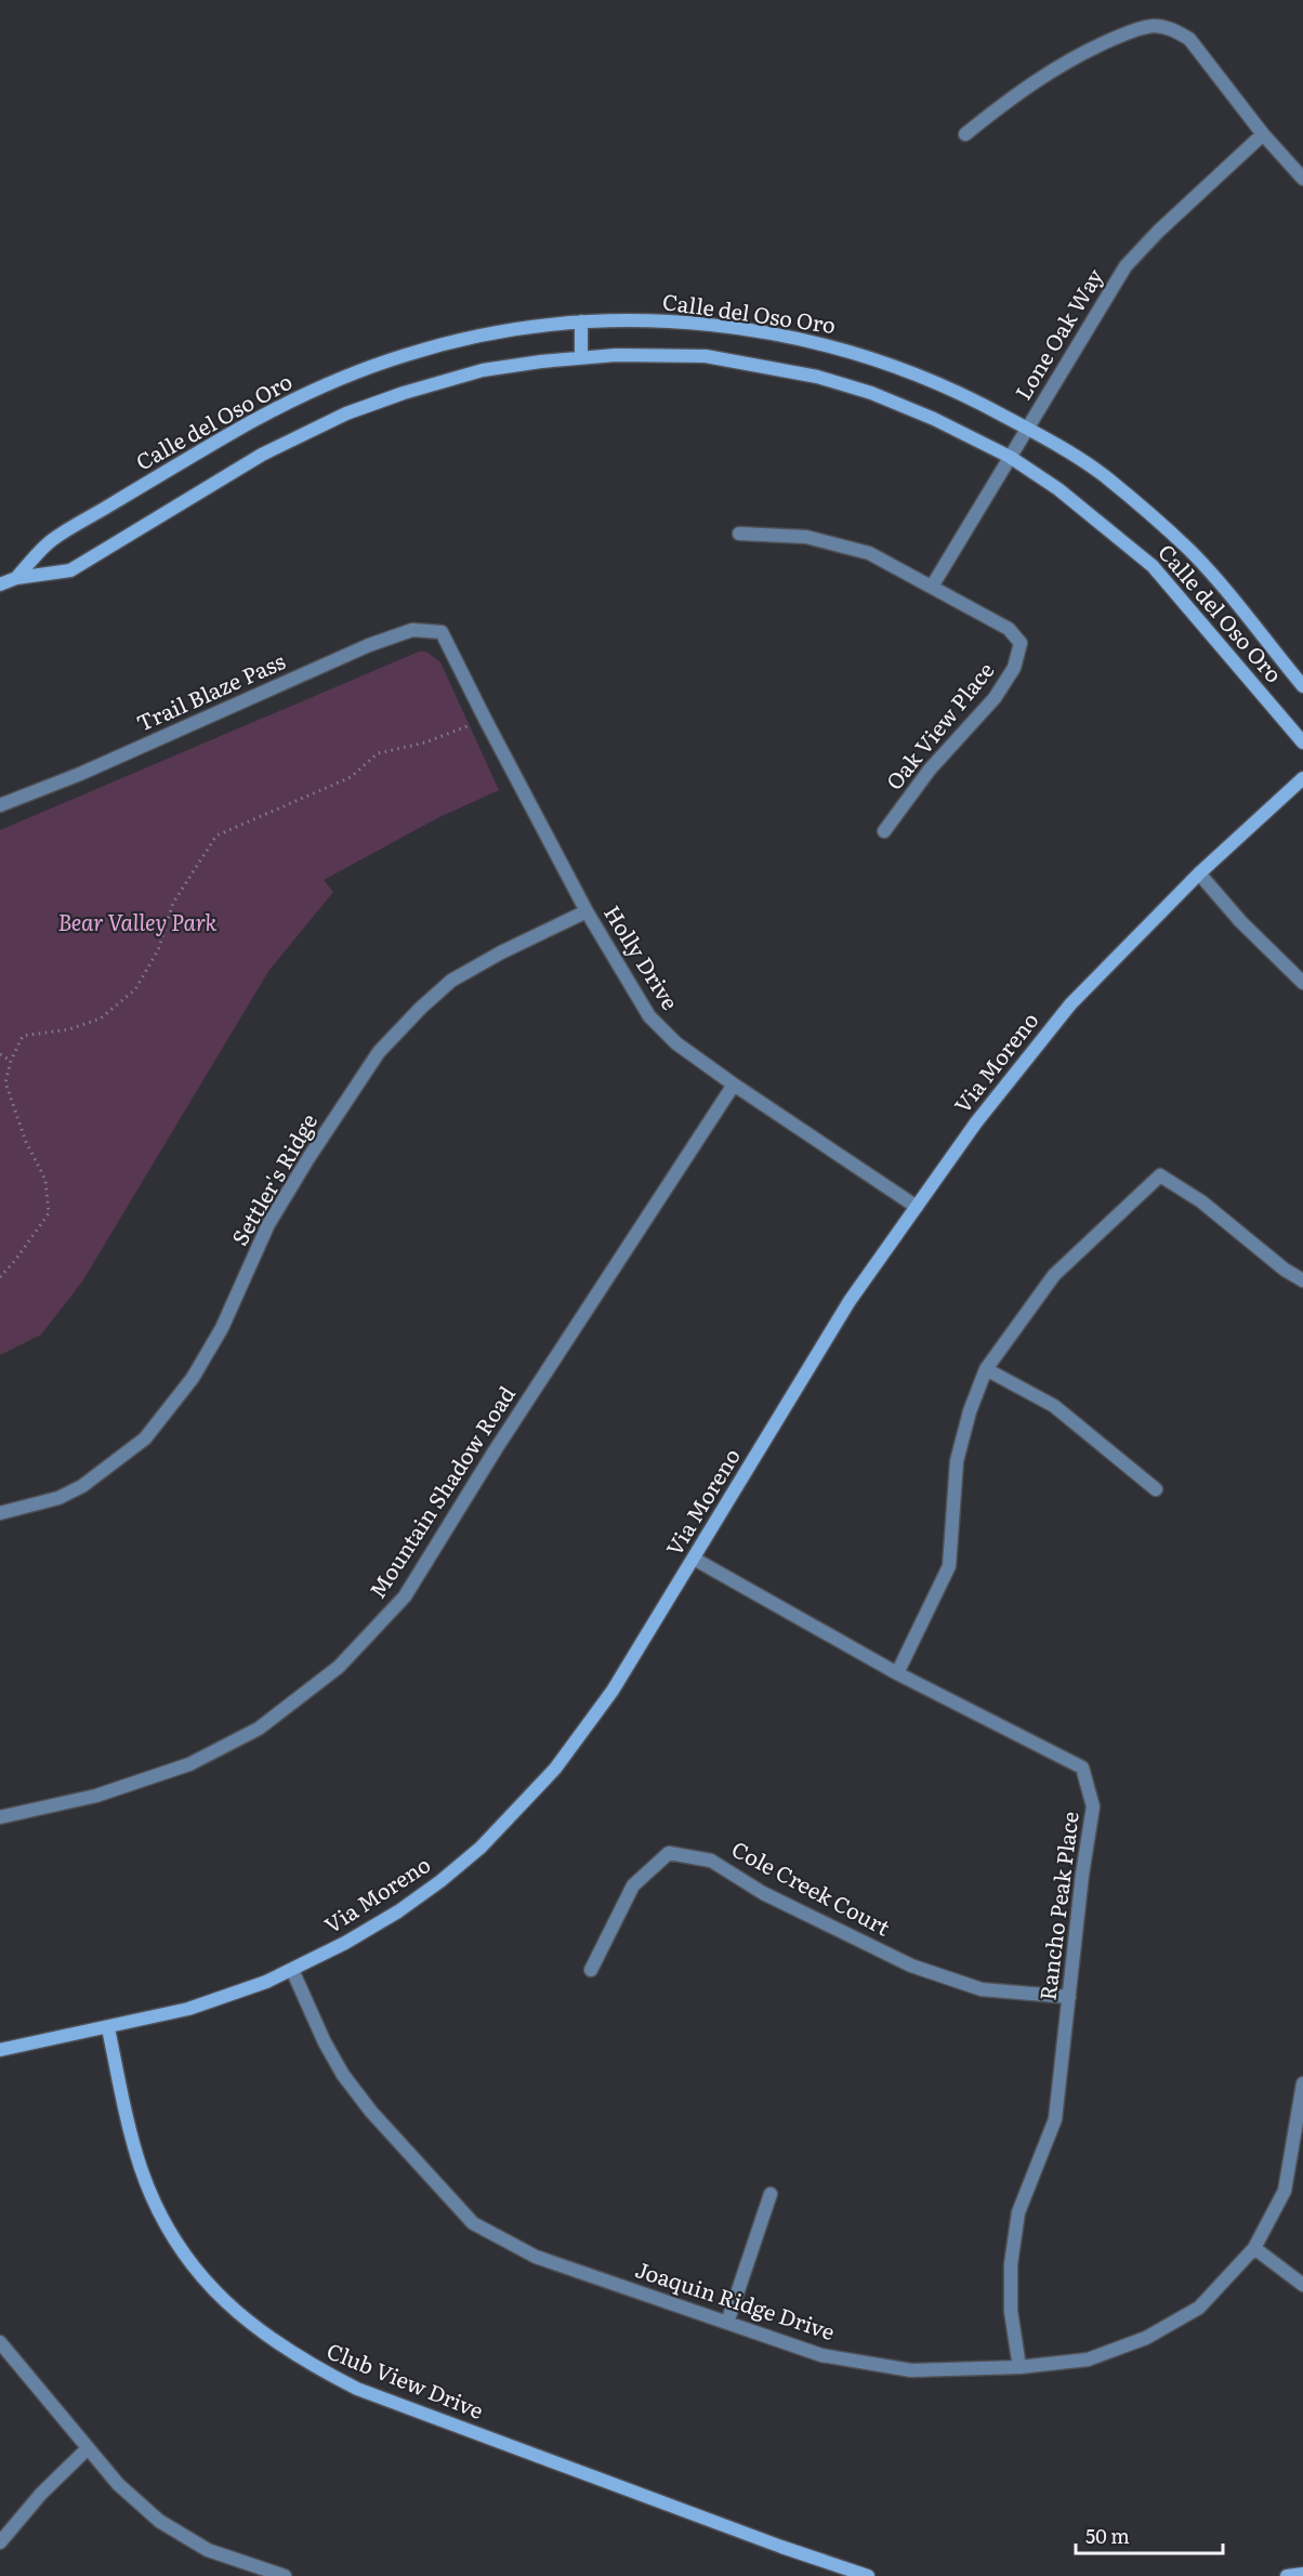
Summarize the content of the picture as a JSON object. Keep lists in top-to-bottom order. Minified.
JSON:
{"streets":{"main road":["Calle del Oso Oro","Via Moreno","Club View Drive"],"street":["Lone Oak Way","Trail Blaze Pass","Oak View Place","Holly Drive","Settler's Ridge","Mountain Shadow Road","Cole Creek Court","Rancho Peak Place","Joaquin Ridge Drive"]},"crossings":[["Calle del Oso Oro","Lone Oak Way"],["Lone Oak Way","Oak View Place"],["Trail Blaze Pass","Holly Drive"],["Holly Drive","Via Moreno"],["Holly Drive","Settler's Ridge"],["Holly Drive","Mountain Shadow Road"],["Via Moreno","Rancho Peak Place"],["Via Moreno","Joaquin Ridge Drive"],["Via Moreno","Club View Drive"],["Cole Creek Court","Rancho Peak Place"],["Rancho Peak Place","Joaquin Ridge Drive"]],"parks":["Bear Valley Park"],"scale_bar":"50 m"}
